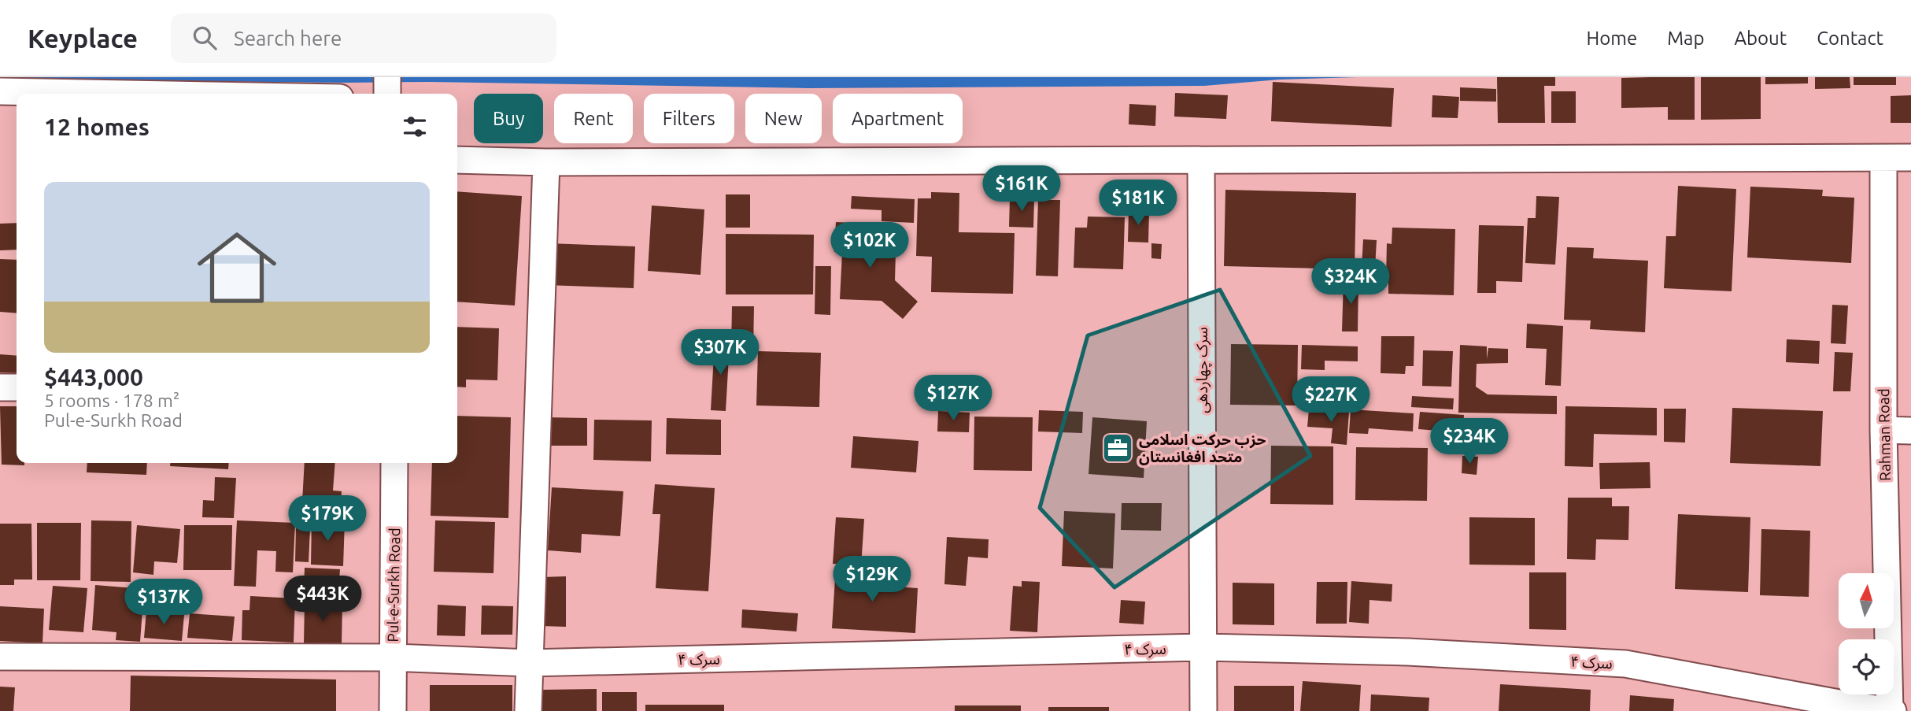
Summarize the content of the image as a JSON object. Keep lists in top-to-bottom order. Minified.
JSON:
{"streets":{"street":["سرک چهاردهی","Rahman Road","Pul-e-Surkh Road","سرک ۴"]},"crossings":[["سرک چهاردهی","سرک ۴"],["Rahman Road","سرک ۴"],["Pul-e-Surkh Road","سرک ۴"]],"places":{"office":["حزب حرکت اسلامی متحد افغانستان"]},"north":"top","page":{"header":"Keyplace","search":"Search here","nav":["Home","Map","About","Contact"],"chip":["Buy","Rent","Filters","New","Apartment"],"heading":"12 homes","list":[{"name":"$443,000","note":"5 rooms · 178 m² · Pul-e-Surkh Road"}],"price":["$161K","$181K","$102K","$324K","$307K","$127K","$227K","$234K","$179K","$129K","$443K","$137K"]}}
